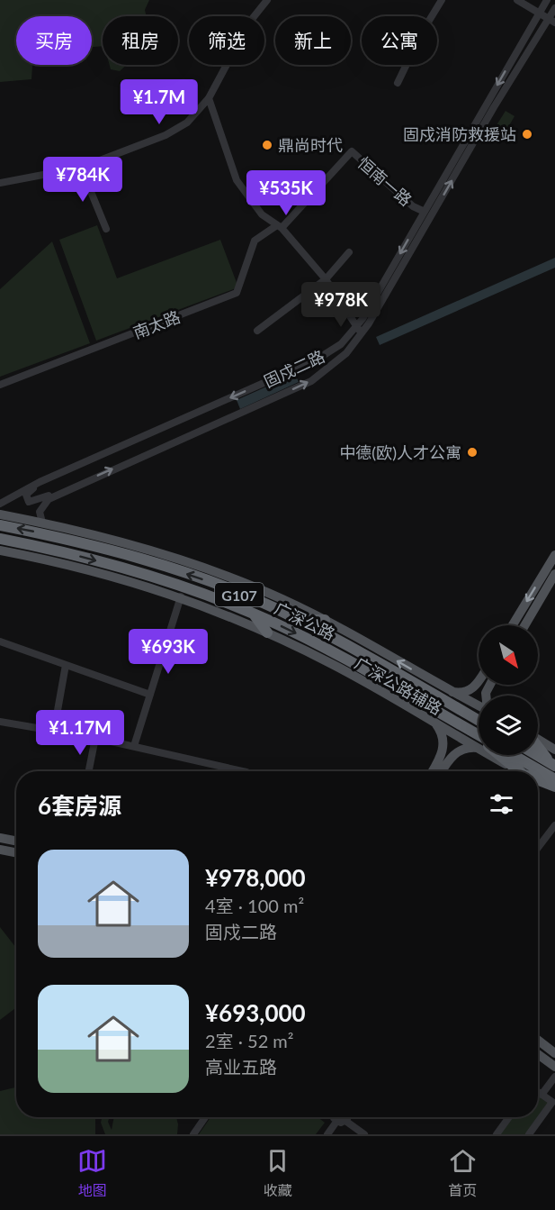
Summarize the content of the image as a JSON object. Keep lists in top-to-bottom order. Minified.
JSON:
{"streets":{"highway":["G107","广深公路"],"main road":["广深公路辅路"],"street":["恒南一路","南太路","固戍二路"]},"crossings":[["恒南一路","南太路"],["恒南一路","固戍二路"],["固戍二路","广深公路辅路"]],"places":["固戍消防救援站","鼎尚时代","中德(欧)人才公寓"],"north":"bottom right","page":{"chip":["买房","租房","筛选","新上","公寓"],"price":["¥1.7M","¥784K","¥535K","¥978K","¥693K","¥1.17M"],"heading":"6套房源","list":[{"name":"¥978,000","note":"4室 · 100 m² · 固戍二路"},{"name":"¥693,000","note":"2室 · 52 m² · 高业五路"}],"tabs":["地图","收藏","首页"]}}
